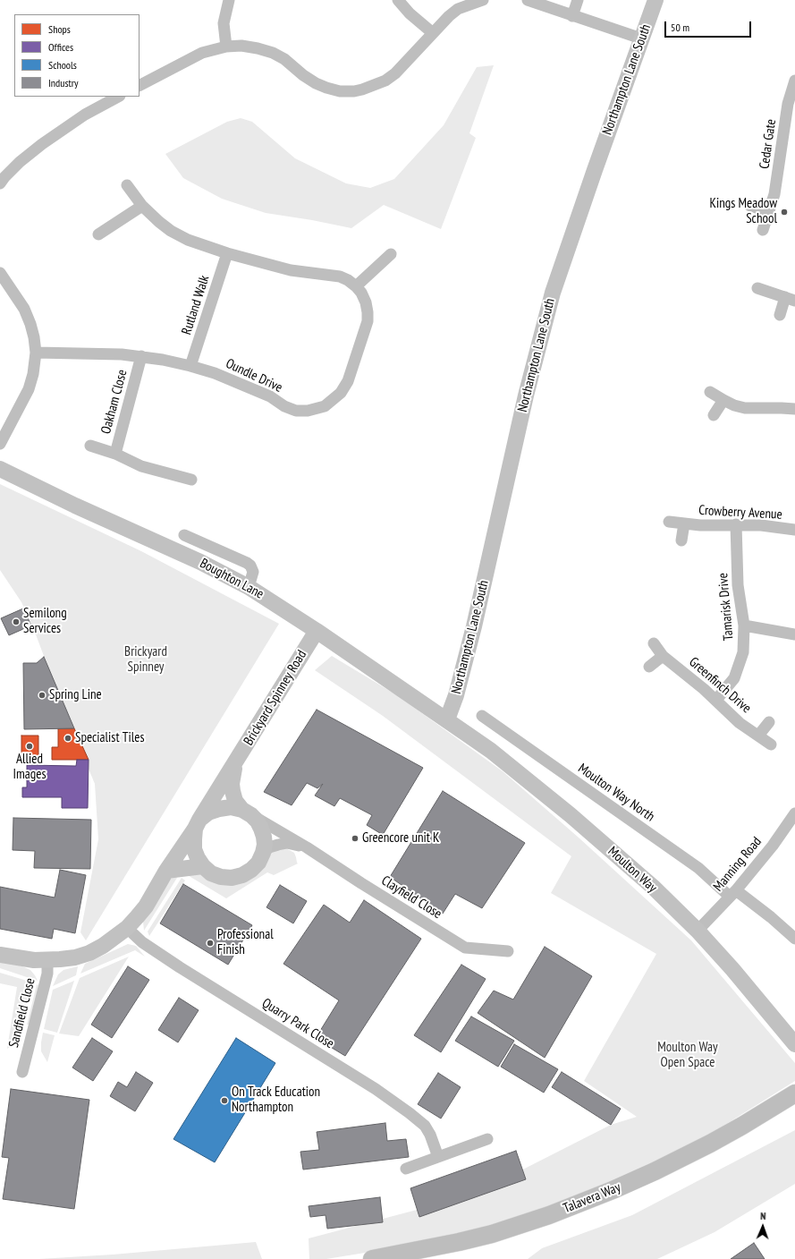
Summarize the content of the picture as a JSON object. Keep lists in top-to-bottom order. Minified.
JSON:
{"streets":{"main road":["Talavera Way"],"street":["Northampton Lane South","Cedar Gate","Rutland Walk","Oundle Drive","Oakham Close","Crowberry Avenue","Boughton Lane","Tamarisk Drive","Greenfinch Drive","Brickyard Spinney Road","Moulton Way North","Manning Road","Moulton Way","Clayfield Close","Sandfield Close","Quarry Park Close"]},"crossings":[["Northampton Lane South","Boughton Lane"],["Northampton Lane South","Moulton Way"],["Rutland Walk","Oundle Drive"],["Oundle Drive","Oakham Close"],["Crowberry Avenue","Tamarisk Drive"],["Boughton Lane","Brickyard Spinney Road"],["Boughton Lane","Moulton Way"],["Tamarisk Drive","Greenfinch Drive"],["Brickyard Spinney Road","Clayfield Close"],["Brickyard Spinney Road","Sandfield Close"],["Brickyard Spinney Road","Quarry Park Close"],["Moulton Way North","Manning Road"],["Manning Road","Moulton Way"]],"parks":["Brickyard Spinney","Moulton Way Open Space"],"places":["Kings Meadow School","Semilong Services","Spring Line","Specialist Tiles","Allied Images","Greencore unit K","Professional Finish","On Track Education Northampton"],"legend":["Shops","Offices","Schools","Industry"],"scale_bar":"50 m","north":"top"}
